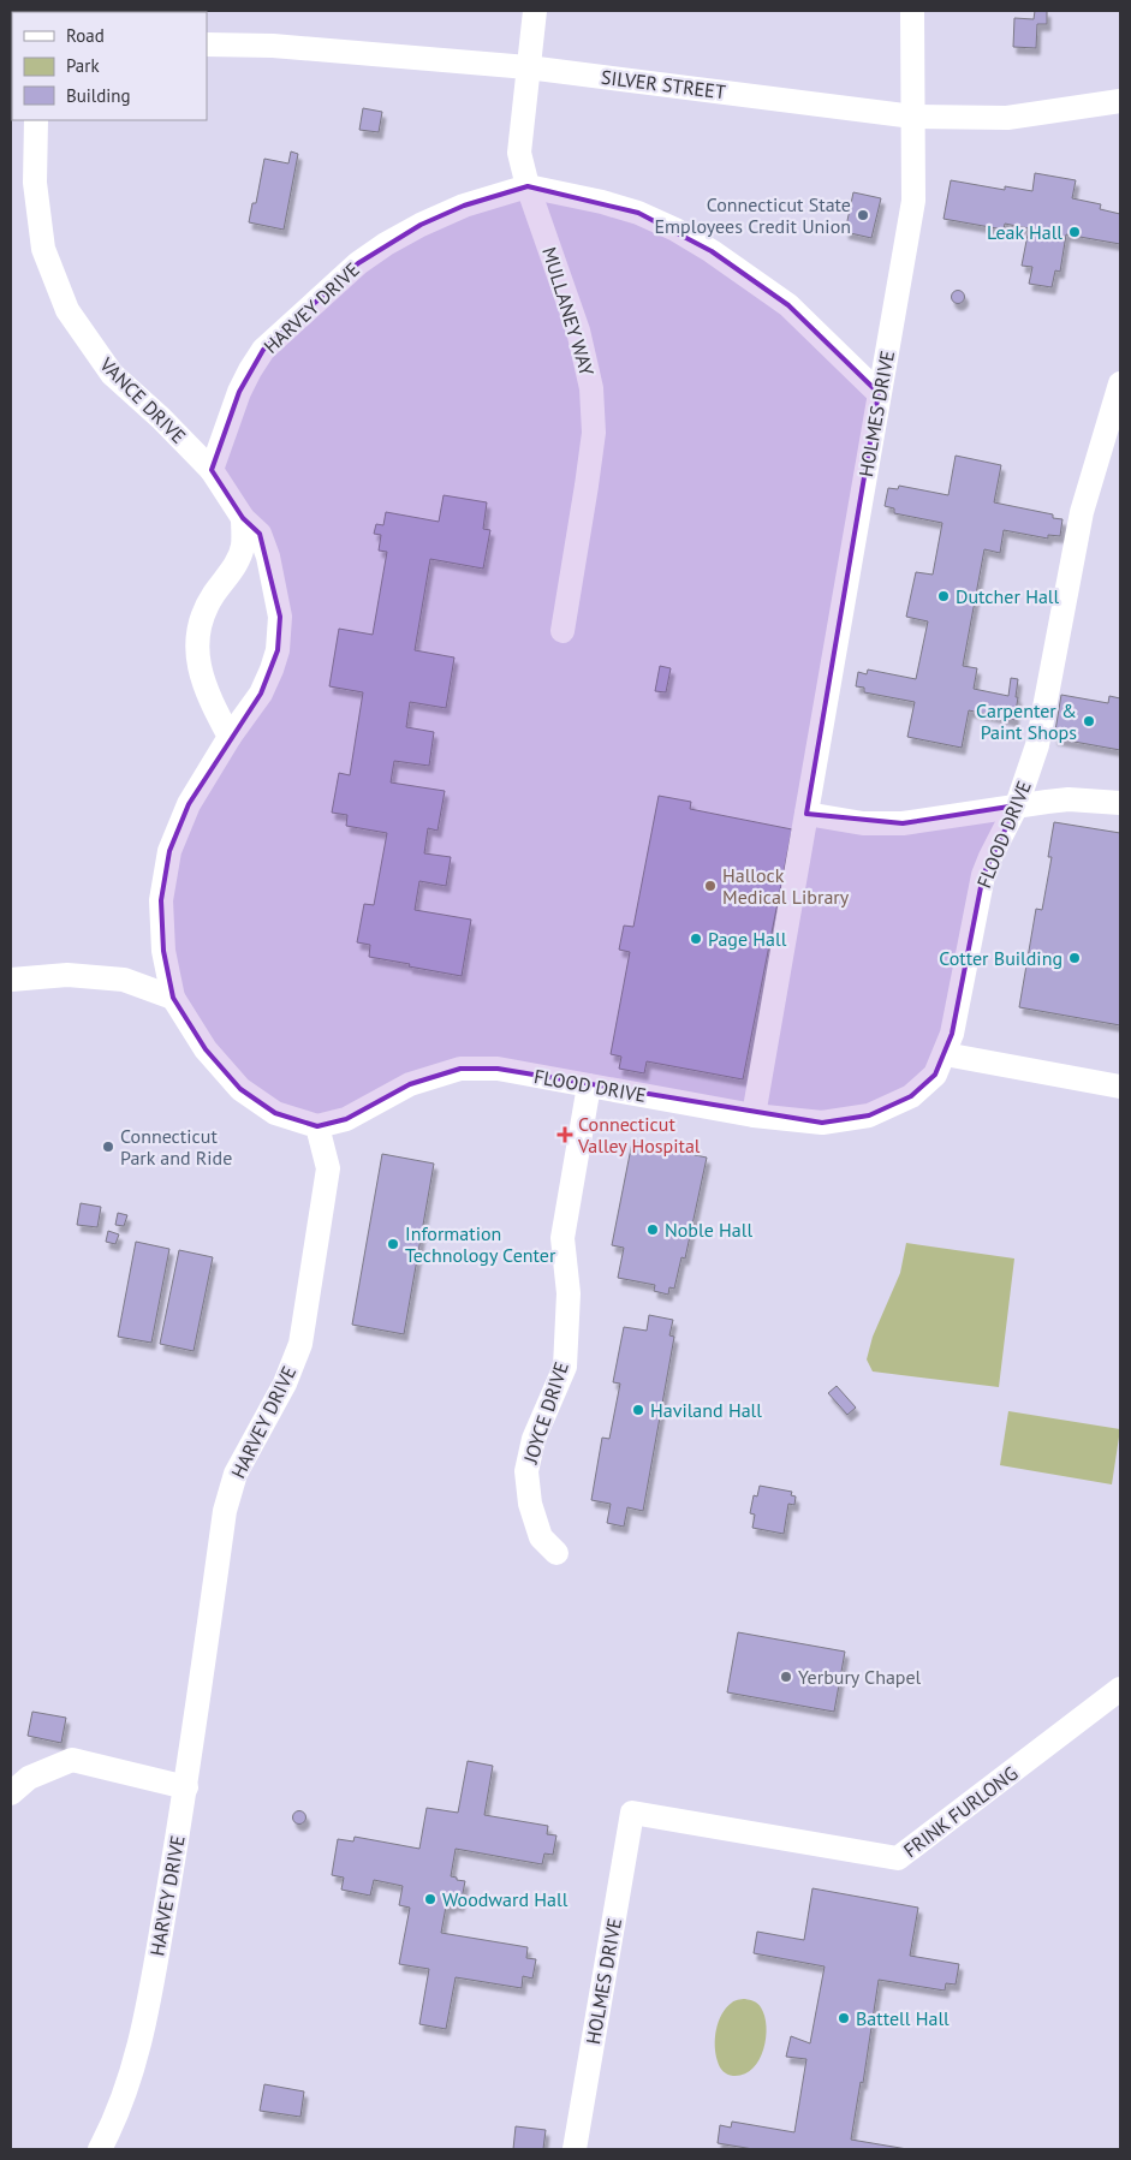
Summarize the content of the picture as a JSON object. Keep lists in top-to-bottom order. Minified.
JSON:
{"streets":{"street":["SILVER STREET","HARVEY DRIVE","MULLANEY WAY","VANCE DRIVE","HOLMES DRIVE","FLOOD DRIVE","JOYCE DRIVE","FRINK FURLONG"]},"crossings":[["SILVER STREET","MULLANEY WAY"],["SILVER STREET","HOLMES DRIVE"],["HARVEY DRIVE","MULLANEY WAY"],["HARVEY DRIVE","VANCE DRIVE"],["HARVEY DRIVE","FLOOD DRIVE"],["HOLMES DRIVE","FLOOD DRIVE"],["HOLMES DRIVE","FRINK FURLONG"],["FLOOD DRIVE","JOYCE DRIVE"]],"places":{"other":["Connecticut State Employees Credit Union","Leak Hall","Dutcher Hall","Carpenter & Paint Shops","Hallock Medical Library","Page Hall","Cotter Building","Connecticut Park and Ride","Noble Hall","Information Technology Center","Haviland Hall","Yerbury Chapel","Woodward Hall","Battell Hall"],"health":["Connecticut Valley Hospital"]},"legend":["Road","Park","Building"]}
